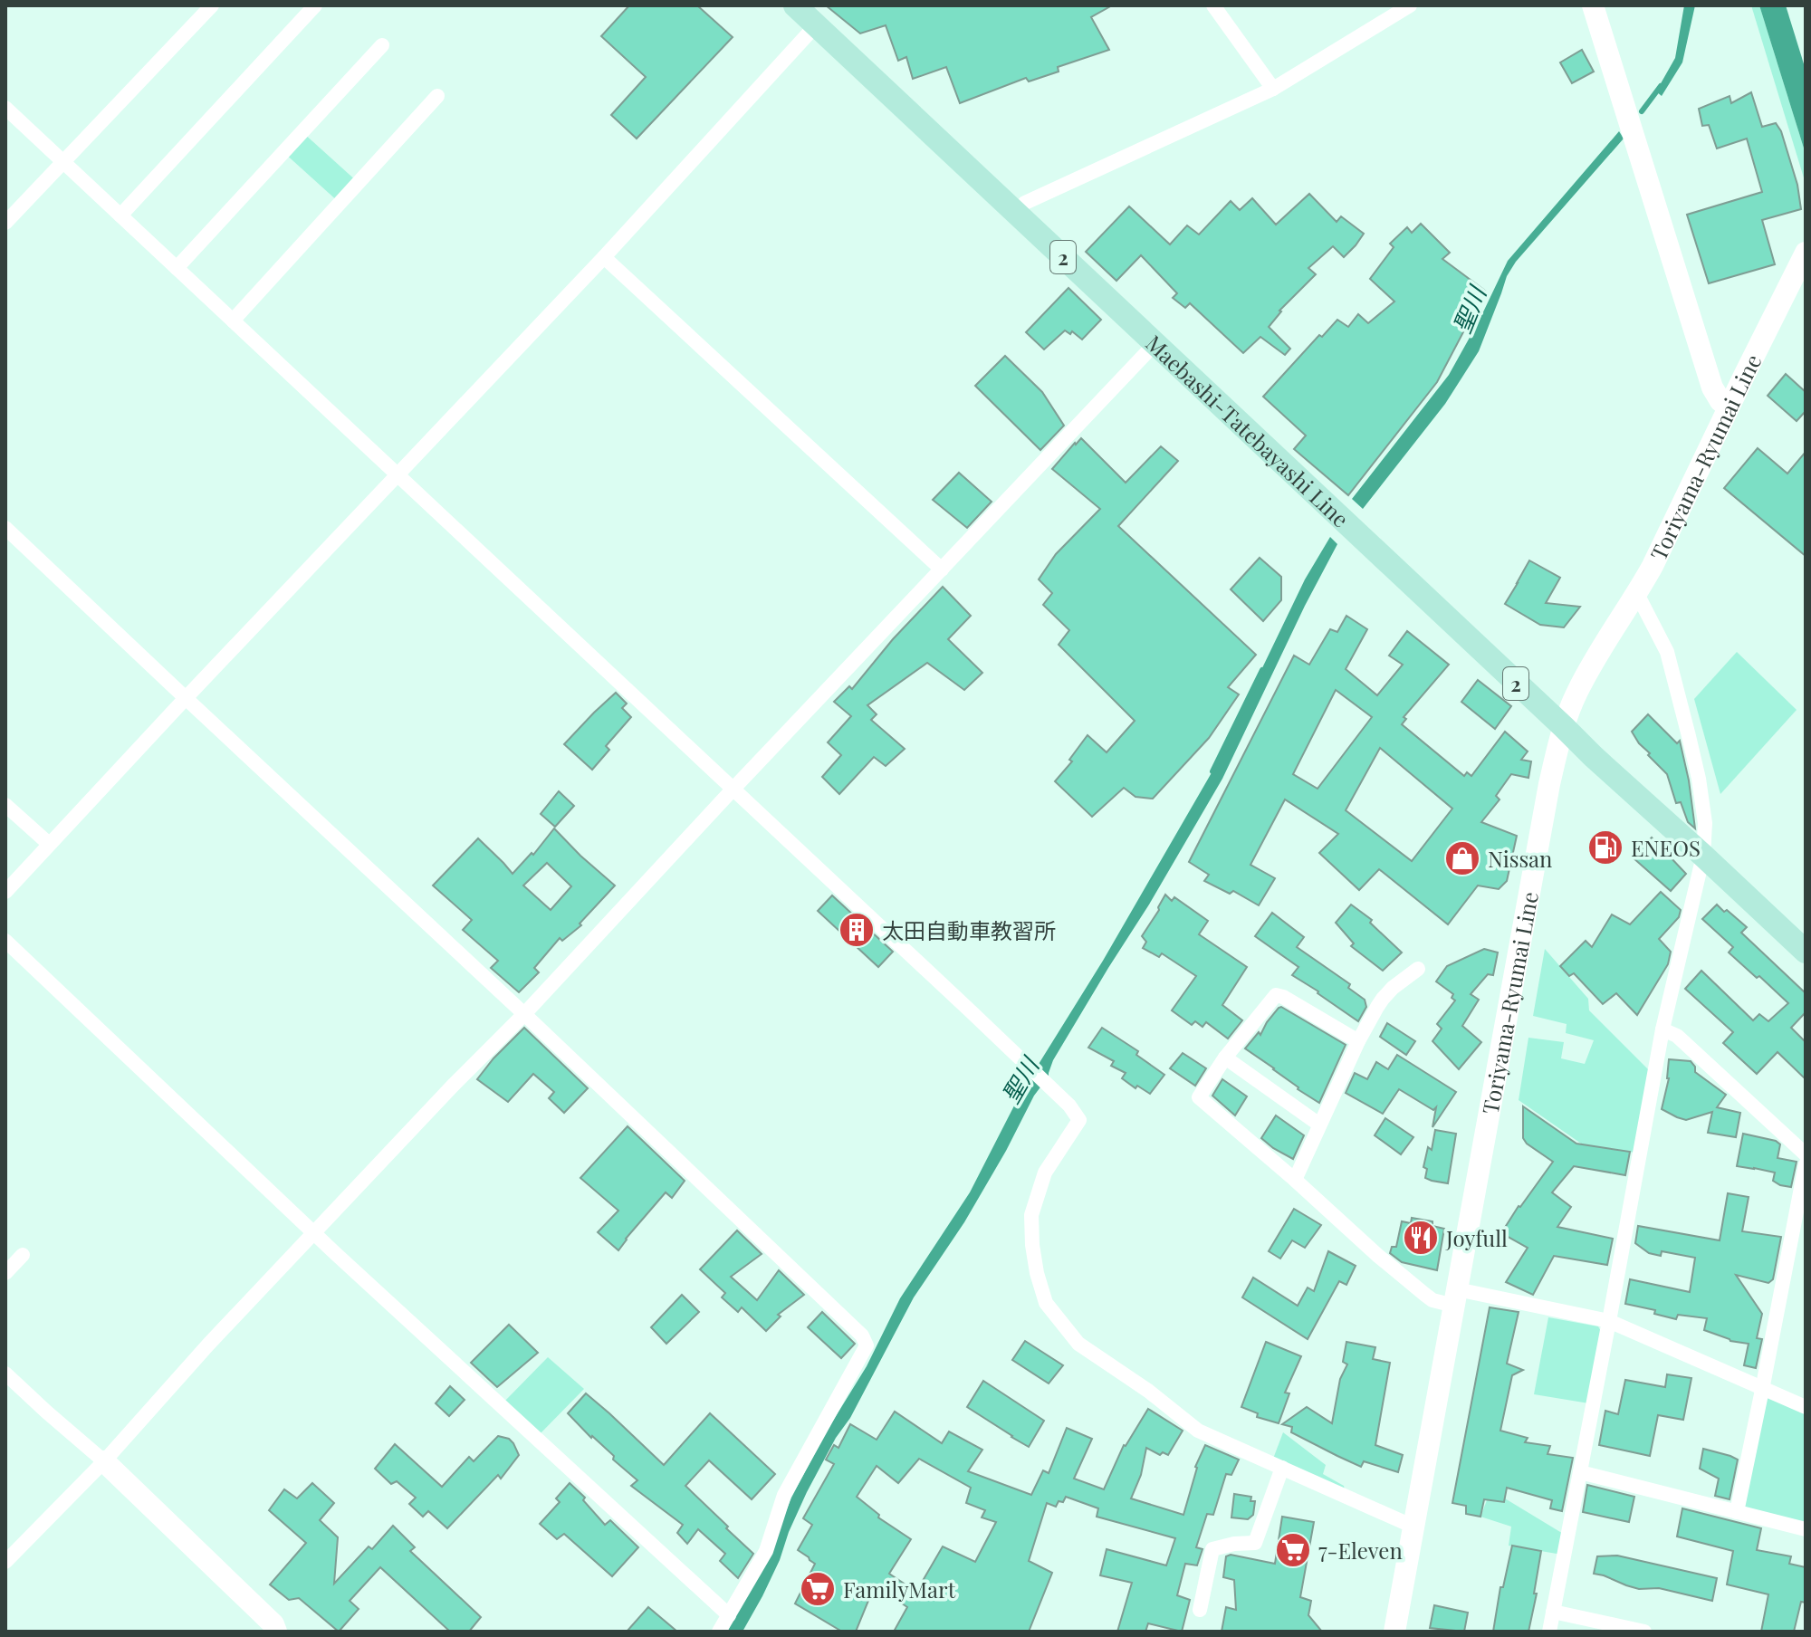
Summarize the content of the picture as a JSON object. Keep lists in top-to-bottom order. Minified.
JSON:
{"streets":{"main road":["2","Maebashi-Tatebayashi Line","Toriyama-Ryumai Line"]},"crossings":[["2","Maebashi-Tatebayashi Line"],["Maebashi-Tatebayashi Line","Toriyama-Ryumai Line"]],"water":["聖川"],"places":{"fuel station":["ENEOS"],"shop":["Nissan"],"building":["太田自動車教習所"],"restaurant":["Joyfull"],"supermarket":["7-Eleven","FamilyMart"]}}
